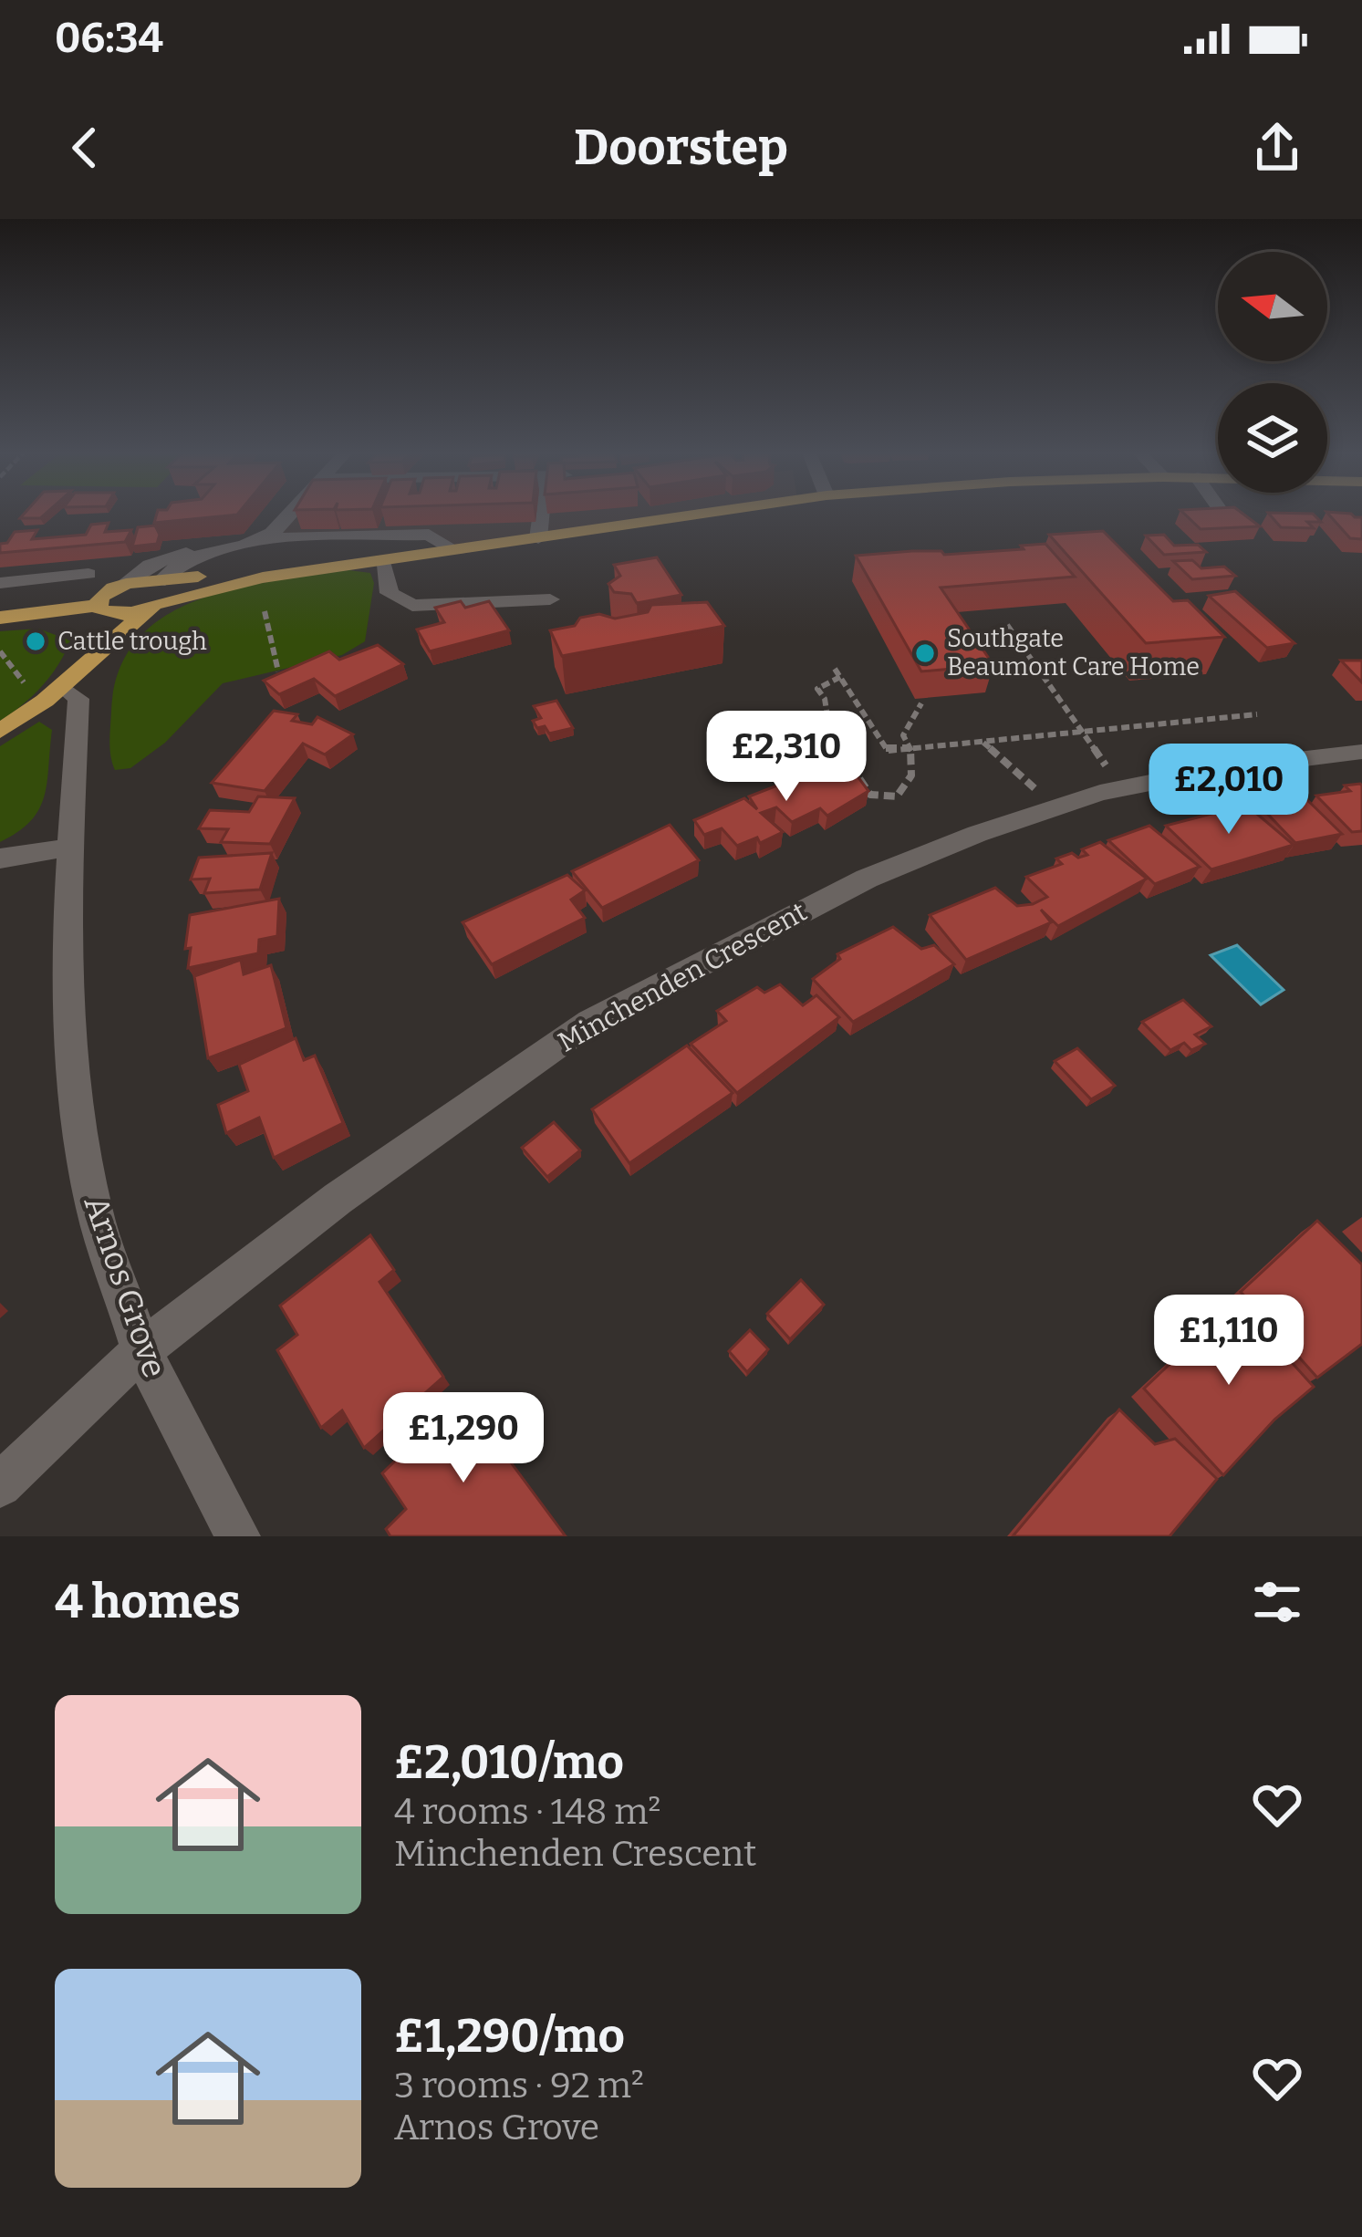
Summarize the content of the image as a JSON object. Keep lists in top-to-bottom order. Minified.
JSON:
{"streets":{"street":["Minchenden Crescent","Arnos Grove"]},"crossings":[["Minchenden Crescent","Arnos Grove"]],"places":["Cattle trough","Southgate Beaumont Care Home"],"north":"left","page":{"status":"06:34","header":"Doorstep","price":["£2,310","£2,010","£1,110","£1,290"],"heading":"4 homes","list":[{"name":"£2,010/mo","note":"4 rooms · 148 m² · Minchenden Crescent"},{"name":"£1,290/mo","note":"3 rooms · 92 m² · Arnos Grove"}]}}
